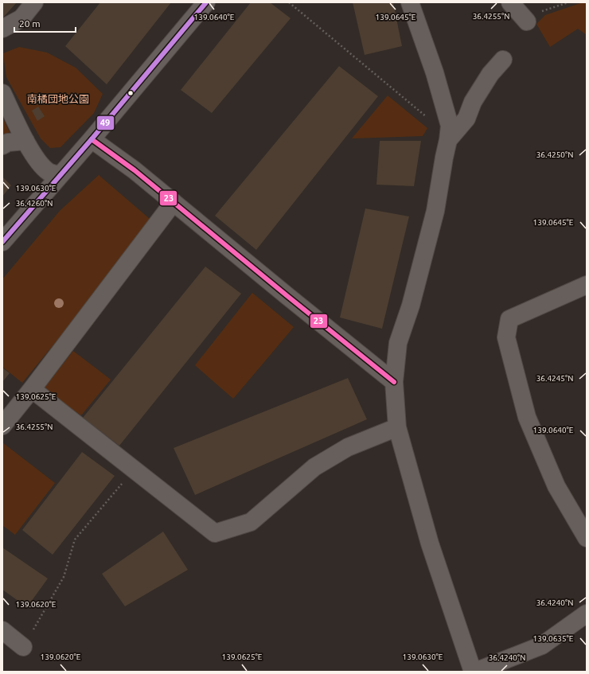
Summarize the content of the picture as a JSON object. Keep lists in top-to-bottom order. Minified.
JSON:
{"parks":["南橘団地公園"],"lines":["transit line 49","transit line 23"],"scale_bar":"20 m","coordinates":["36.4255°N","139.0640°E","139.0645°E","36.4250°N","139.0630°E","36.4260°N","36.4245°N","139.0625°E","36.4240°N","139.0620°E","139.0635°E"]}
